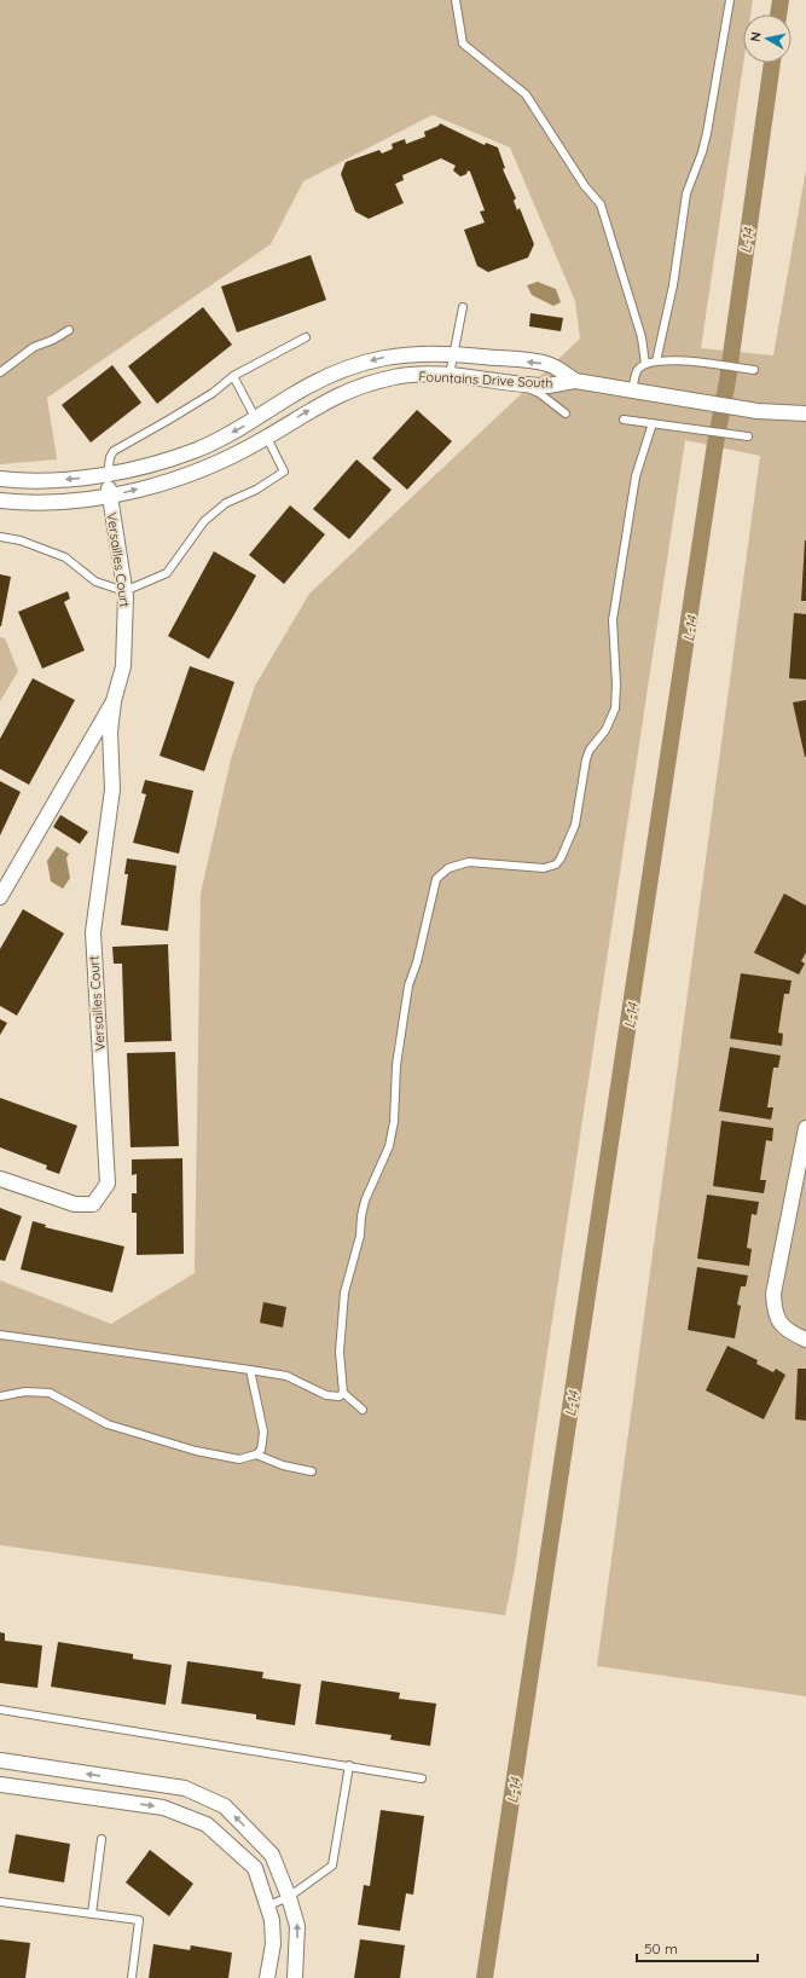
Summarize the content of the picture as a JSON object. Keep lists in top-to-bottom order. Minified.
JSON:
{"streets":{"street":["Fountains Drive South","Versailles Court"]},"crossings":[["Fountains Drive South","Versailles Court"]],"water":["L-14"],"scale_bar":"50 m","north":"left"}
